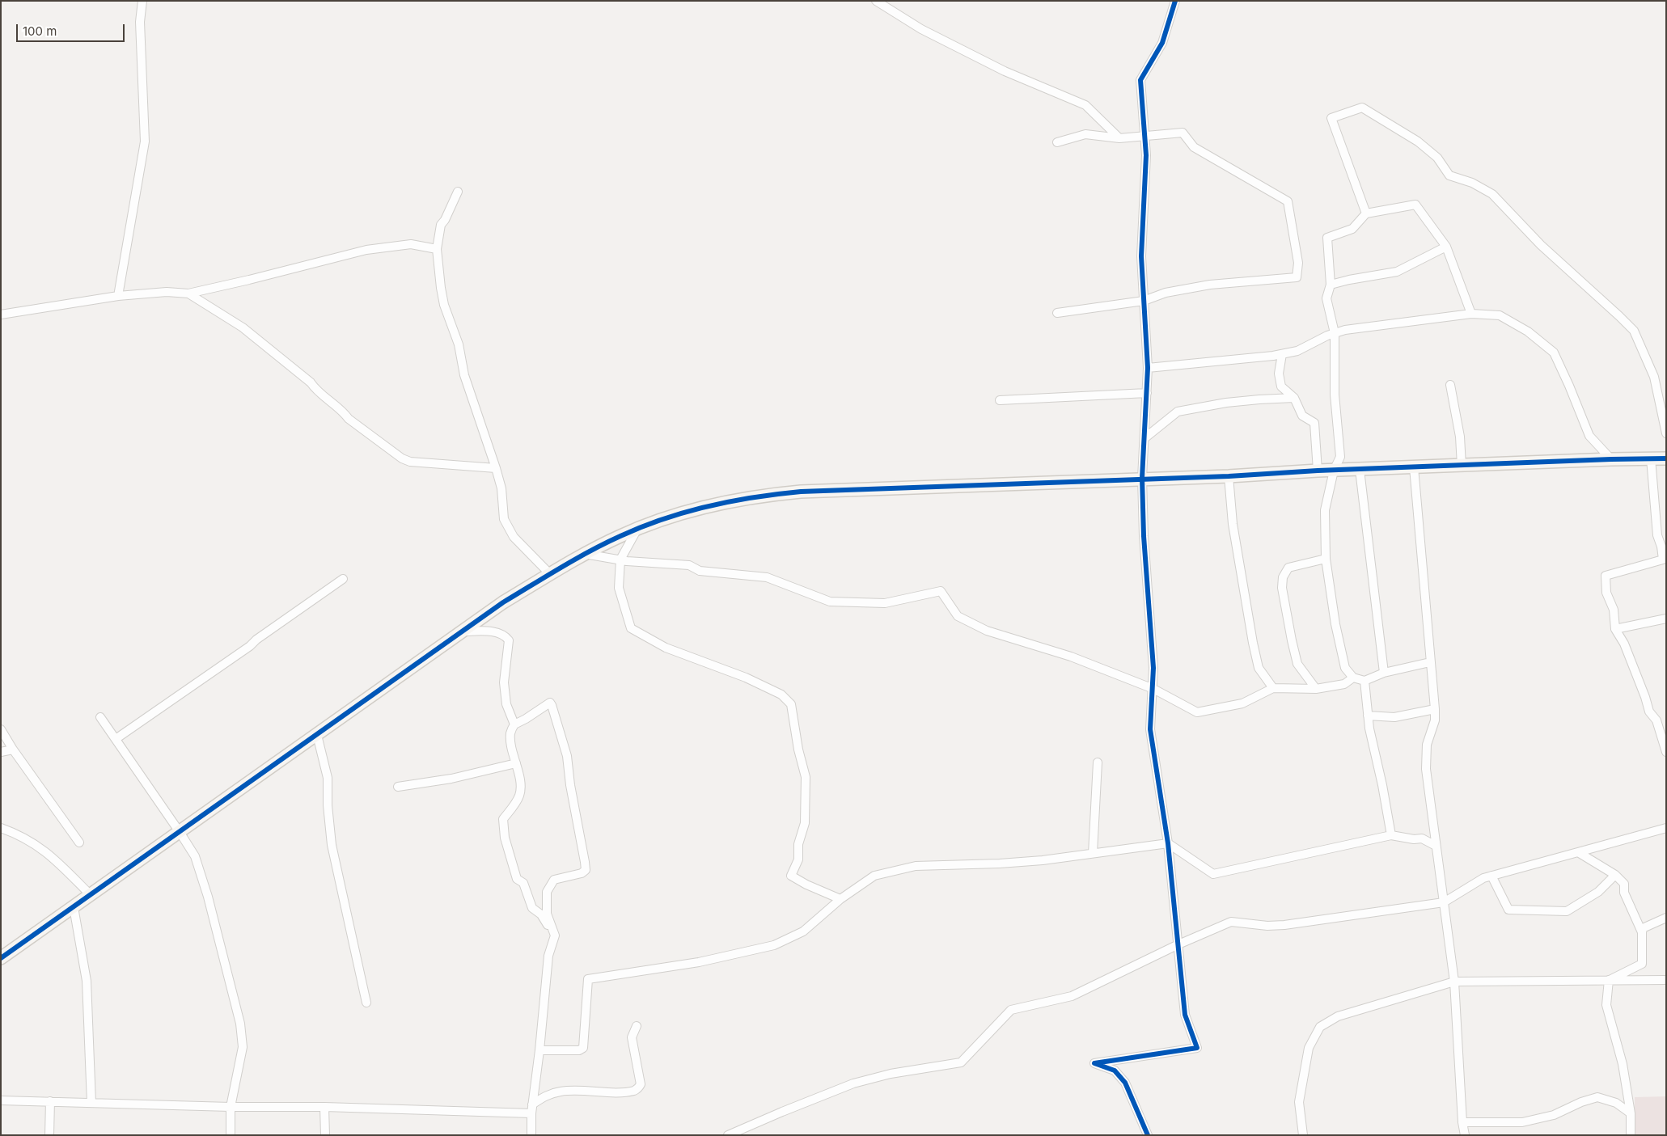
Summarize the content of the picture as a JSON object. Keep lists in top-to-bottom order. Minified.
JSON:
{"scale_bar":"100 m"}
